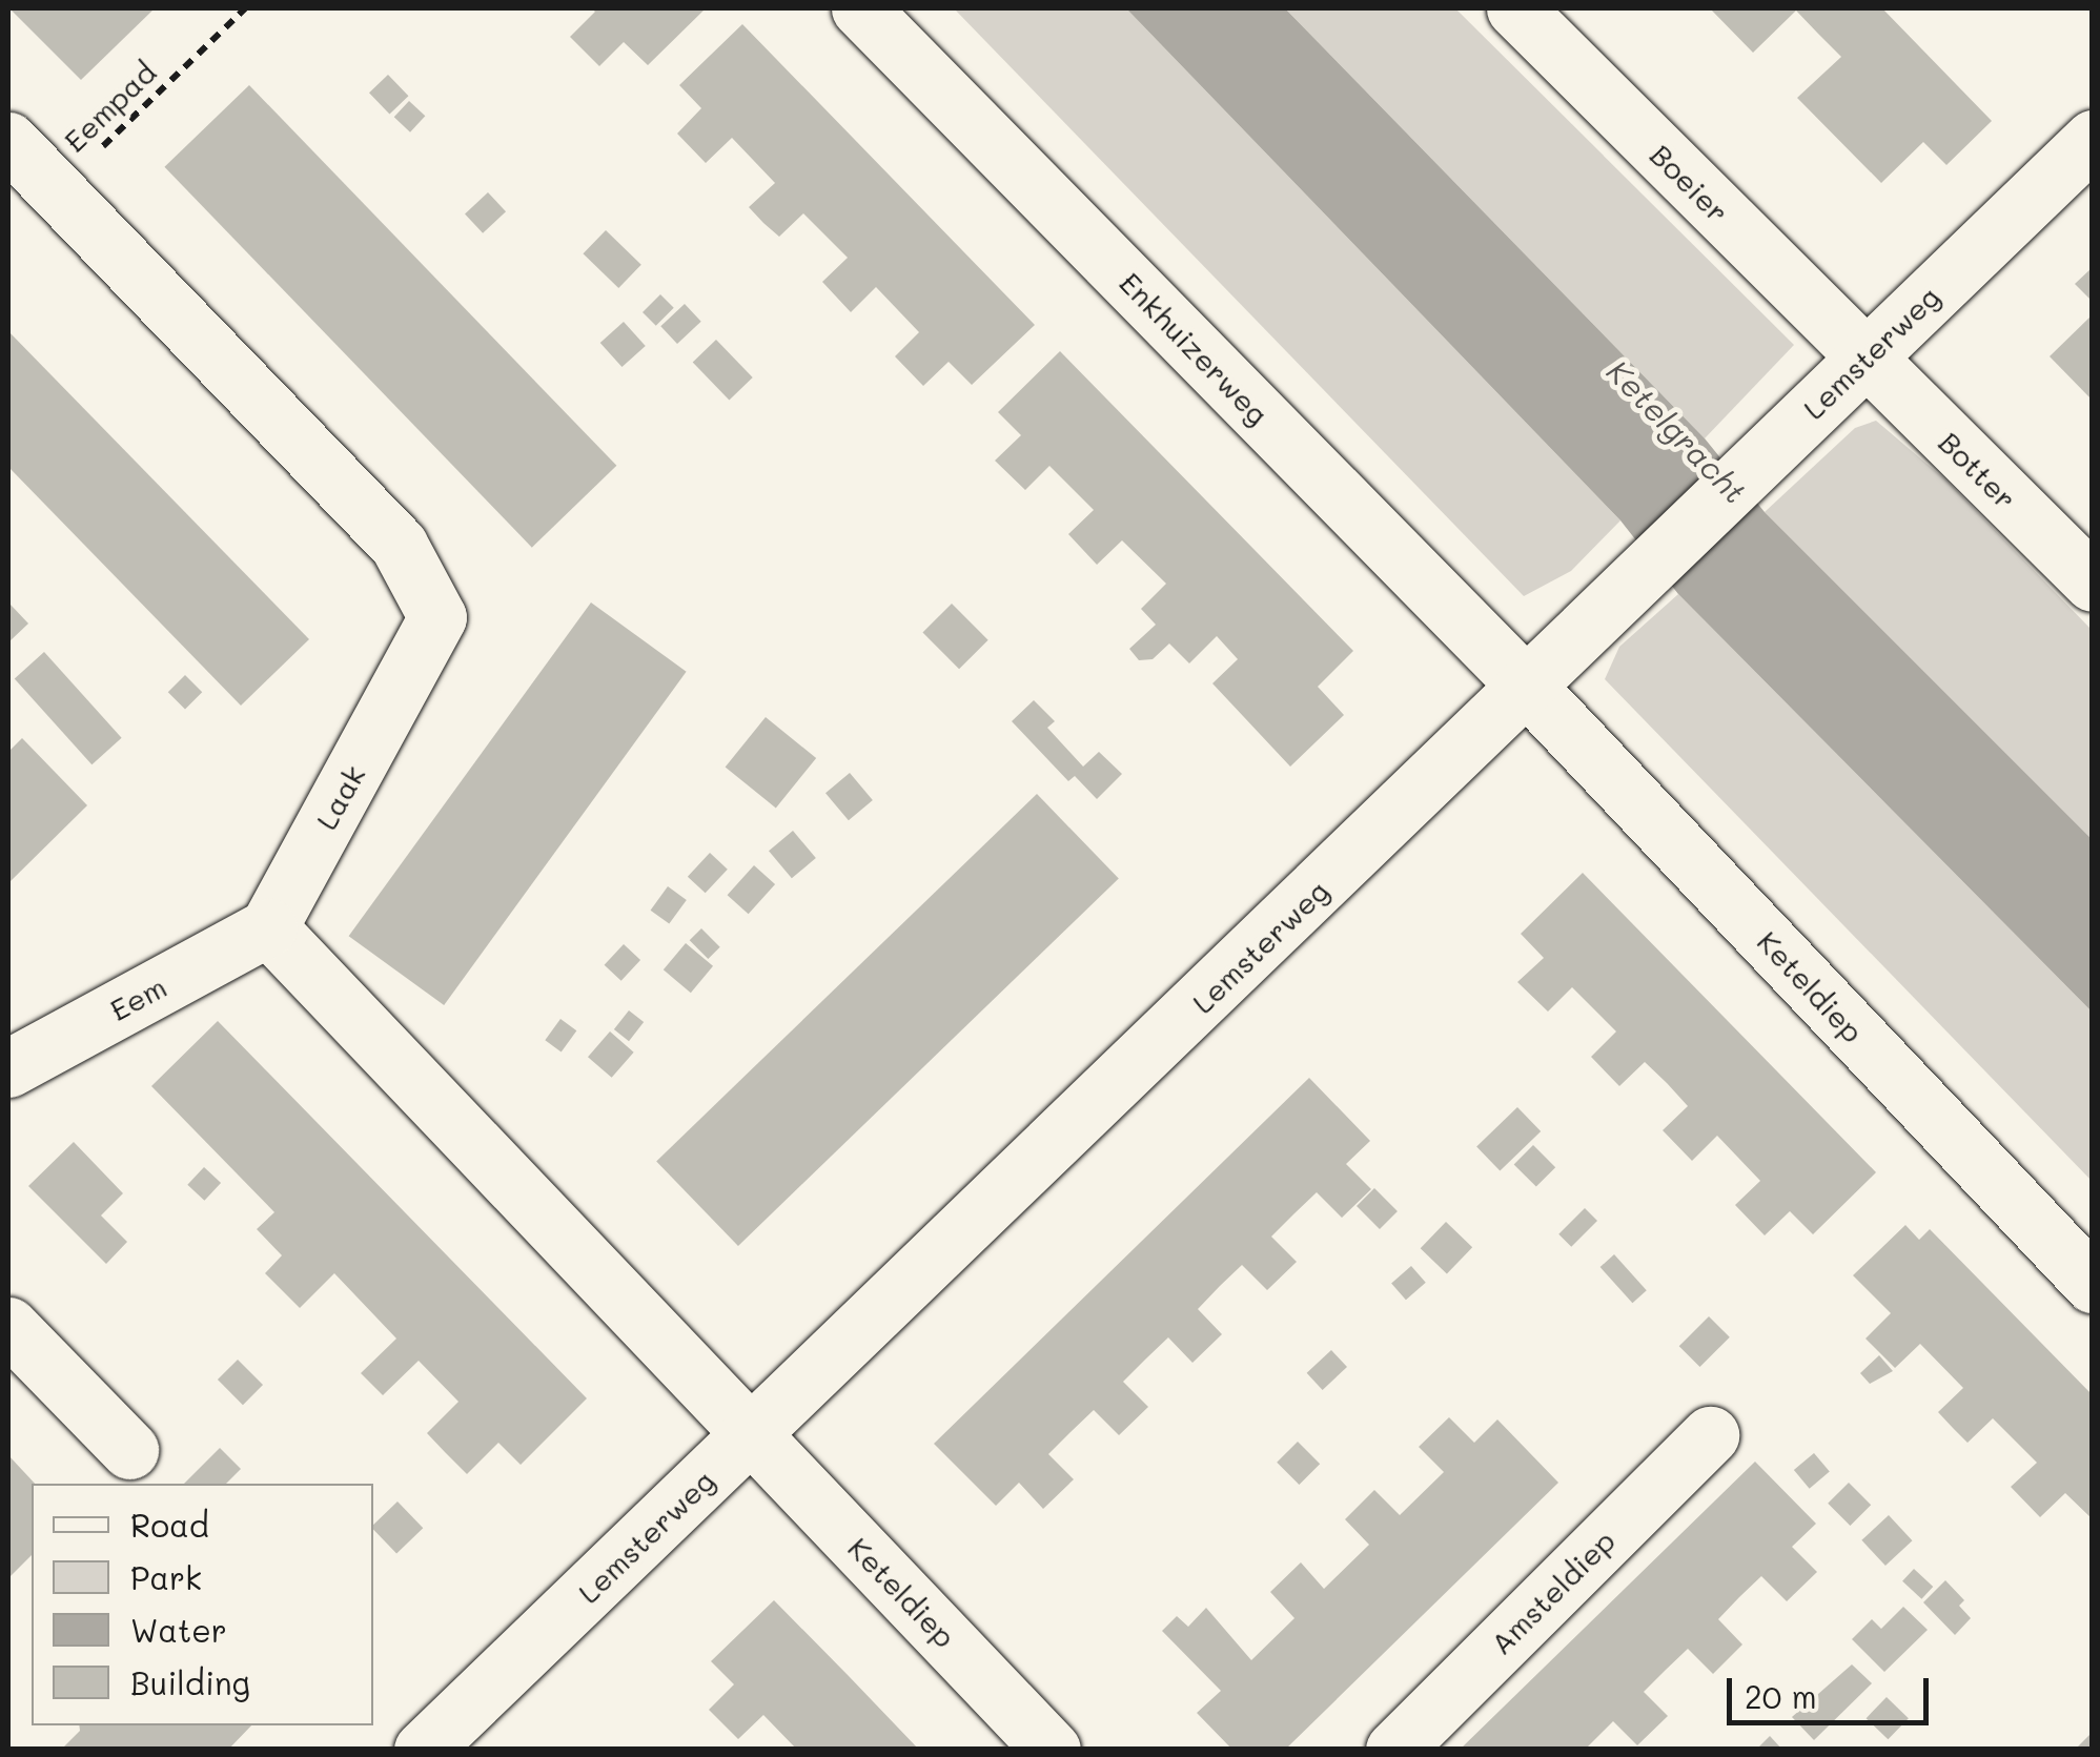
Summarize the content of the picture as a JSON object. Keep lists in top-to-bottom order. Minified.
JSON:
{"streets":{"street":["Boeier","Enkhuizerweg","Lemsterweg","Botter","Laak","Keteldiep","Eem","Amsteldiep"],"path":["Eempad"]},"crossings":[["Eempad","Laak"],["Boeier","Lemsterweg"],["Boeier","Botter"],["Enkhuizerweg","Lemsterweg"],["Enkhuizerweg","Keteldiep"],["Lemsterweg","Botter"],["Lemsterweg","Keteldiep"],["Laak","Eem"]],"water":["Ketelgracht"],"legend":["Road","Park","Water","Building"],"scale_bar":"20 m"}
